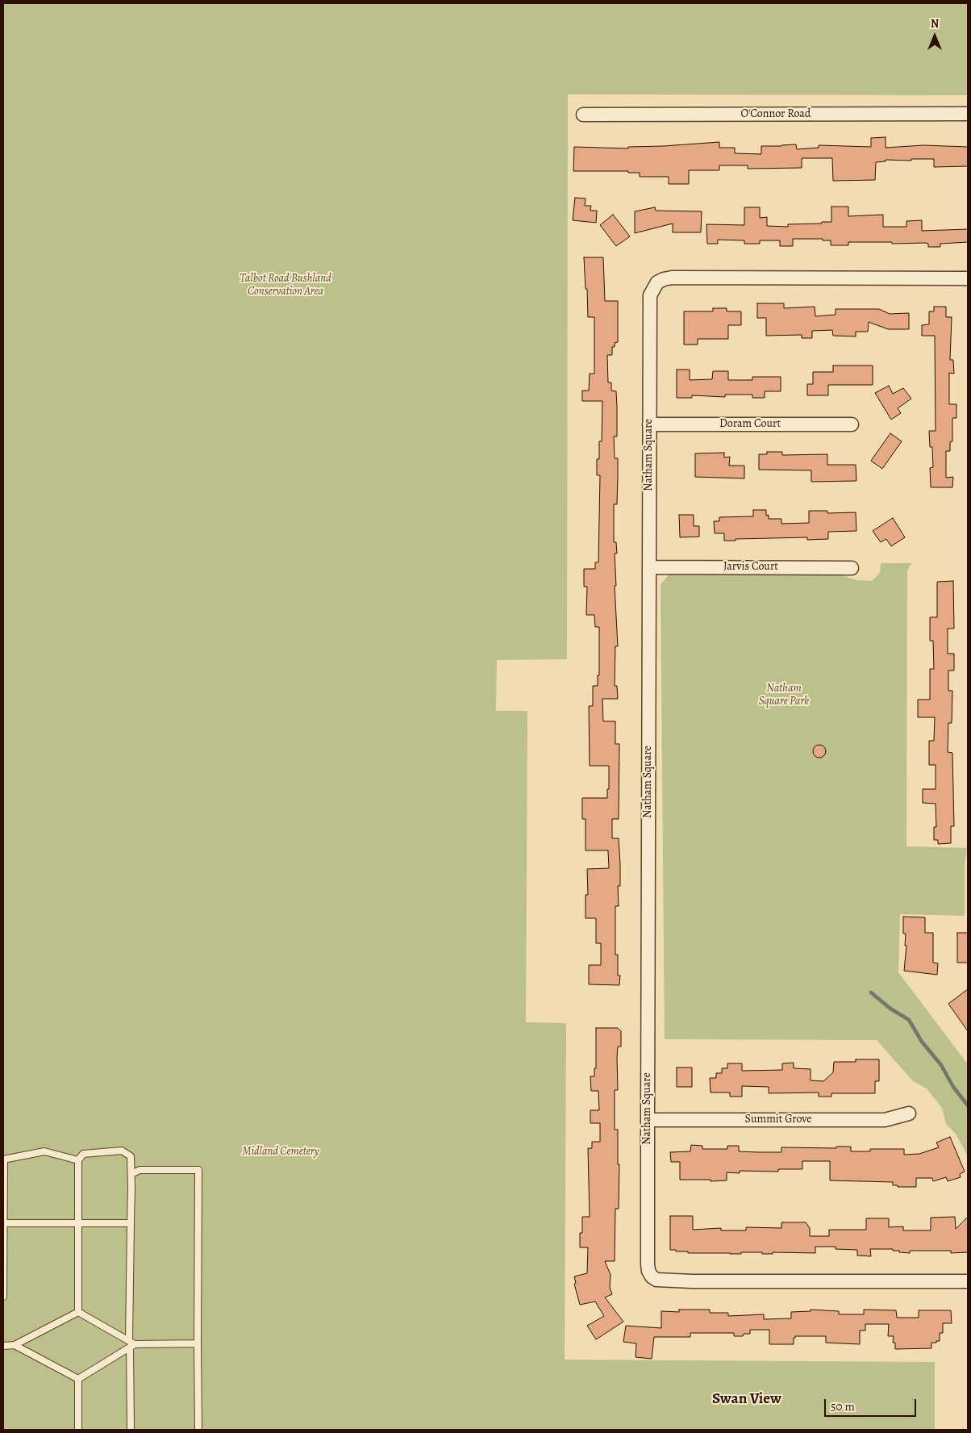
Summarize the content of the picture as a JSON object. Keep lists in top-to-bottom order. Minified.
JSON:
{"streets":{"street":["O'Connor Road","Doram Court","Natham Square","Jarvis Court","Summit Grove"]},"crossings":[["Doram Court","Natham Square"],["Natham Square","Jarvis Court"],["Natham Square","Summit Grove"]],"districts":["Swan View"],"parks":["Talbot Road Bushland Conservation Area","Natham Square Park","Midland Cemetery"],"scale_bar":"50 m","north":"top"}
